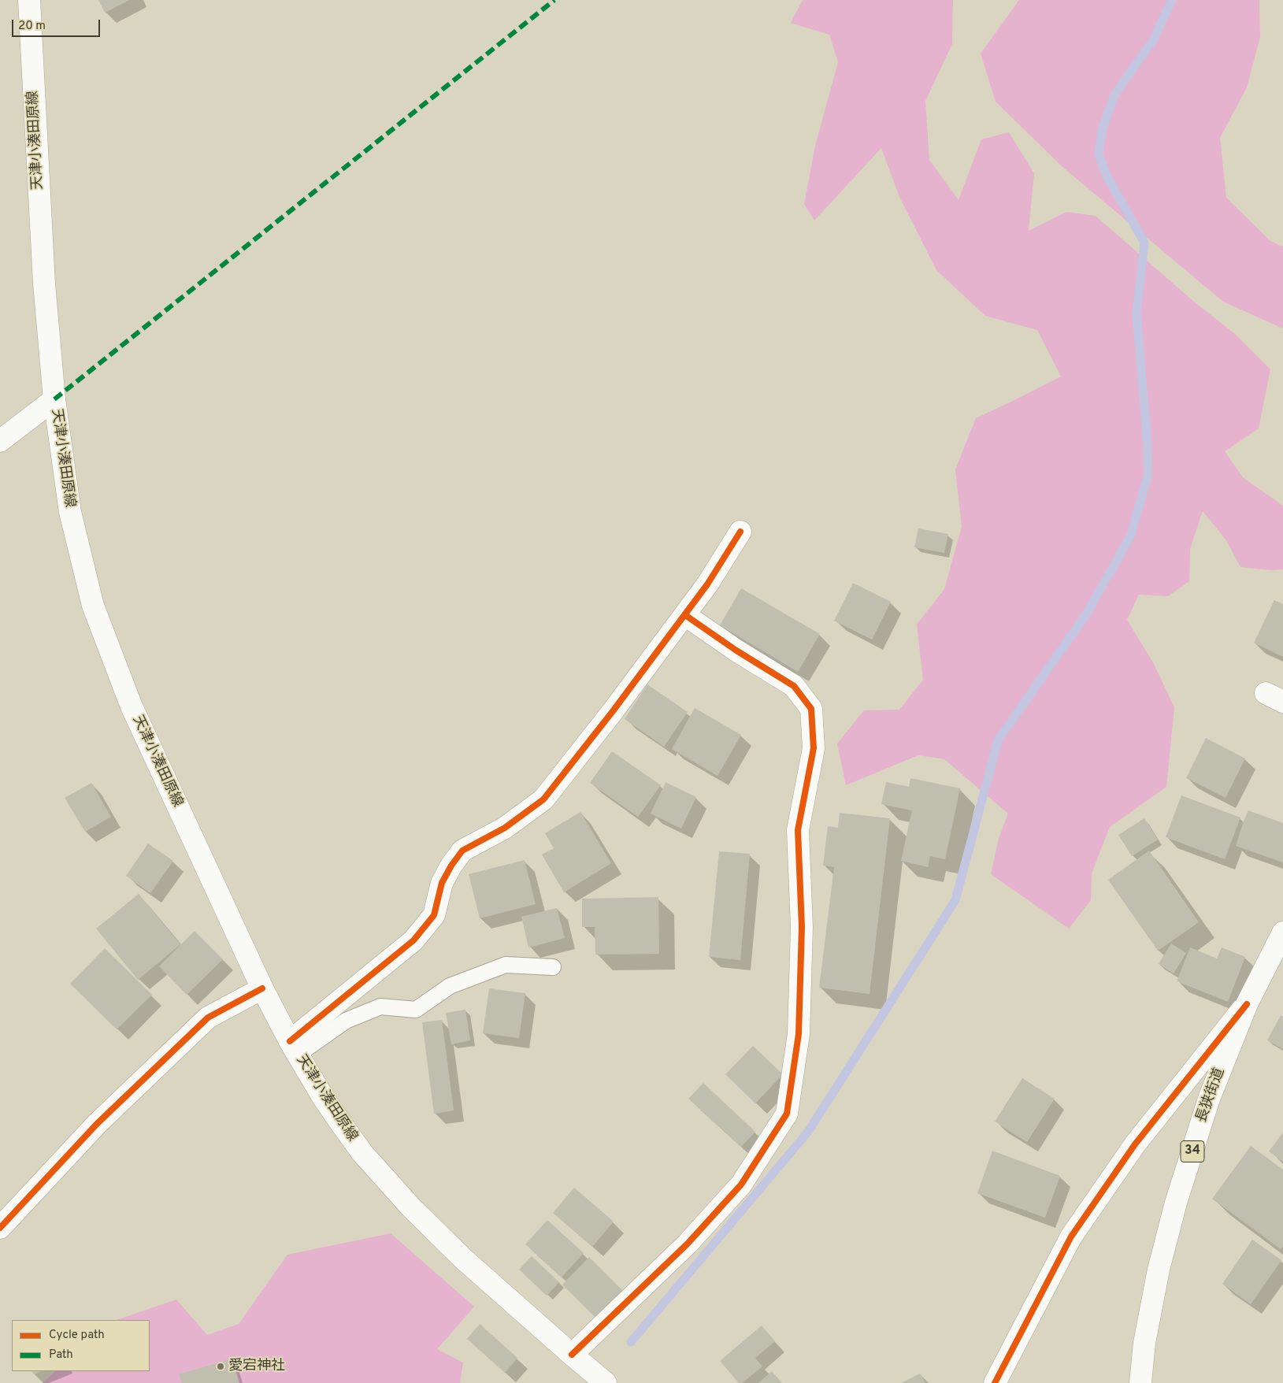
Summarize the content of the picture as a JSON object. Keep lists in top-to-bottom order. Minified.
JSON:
{"streets":{"street":["天津小湊田原線","長狭街道","34"]},"places":["愛宕神社"],"legend":["Cycle path","Path"],"scale_bar":"20 m"}
